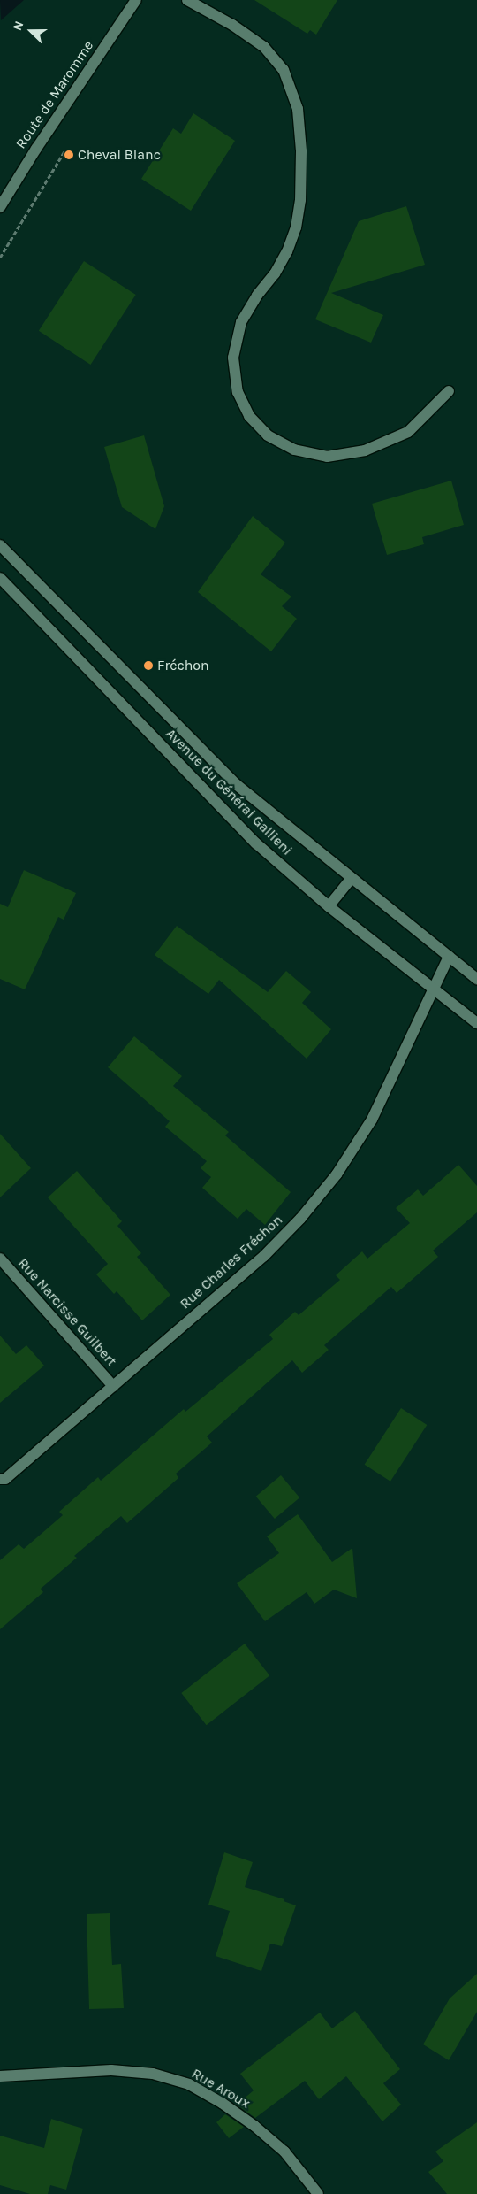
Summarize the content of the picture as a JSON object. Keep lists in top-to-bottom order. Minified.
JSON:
{"streets":{"street":["Route de Maromme","Avenue du Général Gallieni","Rue Charles Fréchon","Rue Narcisse Guilbert","Rue Aroux"]},"crossings":[["Avenue du Général Gallieni","Rue Charles Fréchon"],["Rue Charles Fréchon","Rue Narcisse Guilbert"]],"places":["Cheval Blanc","Fréchon"],"north":"left"}
